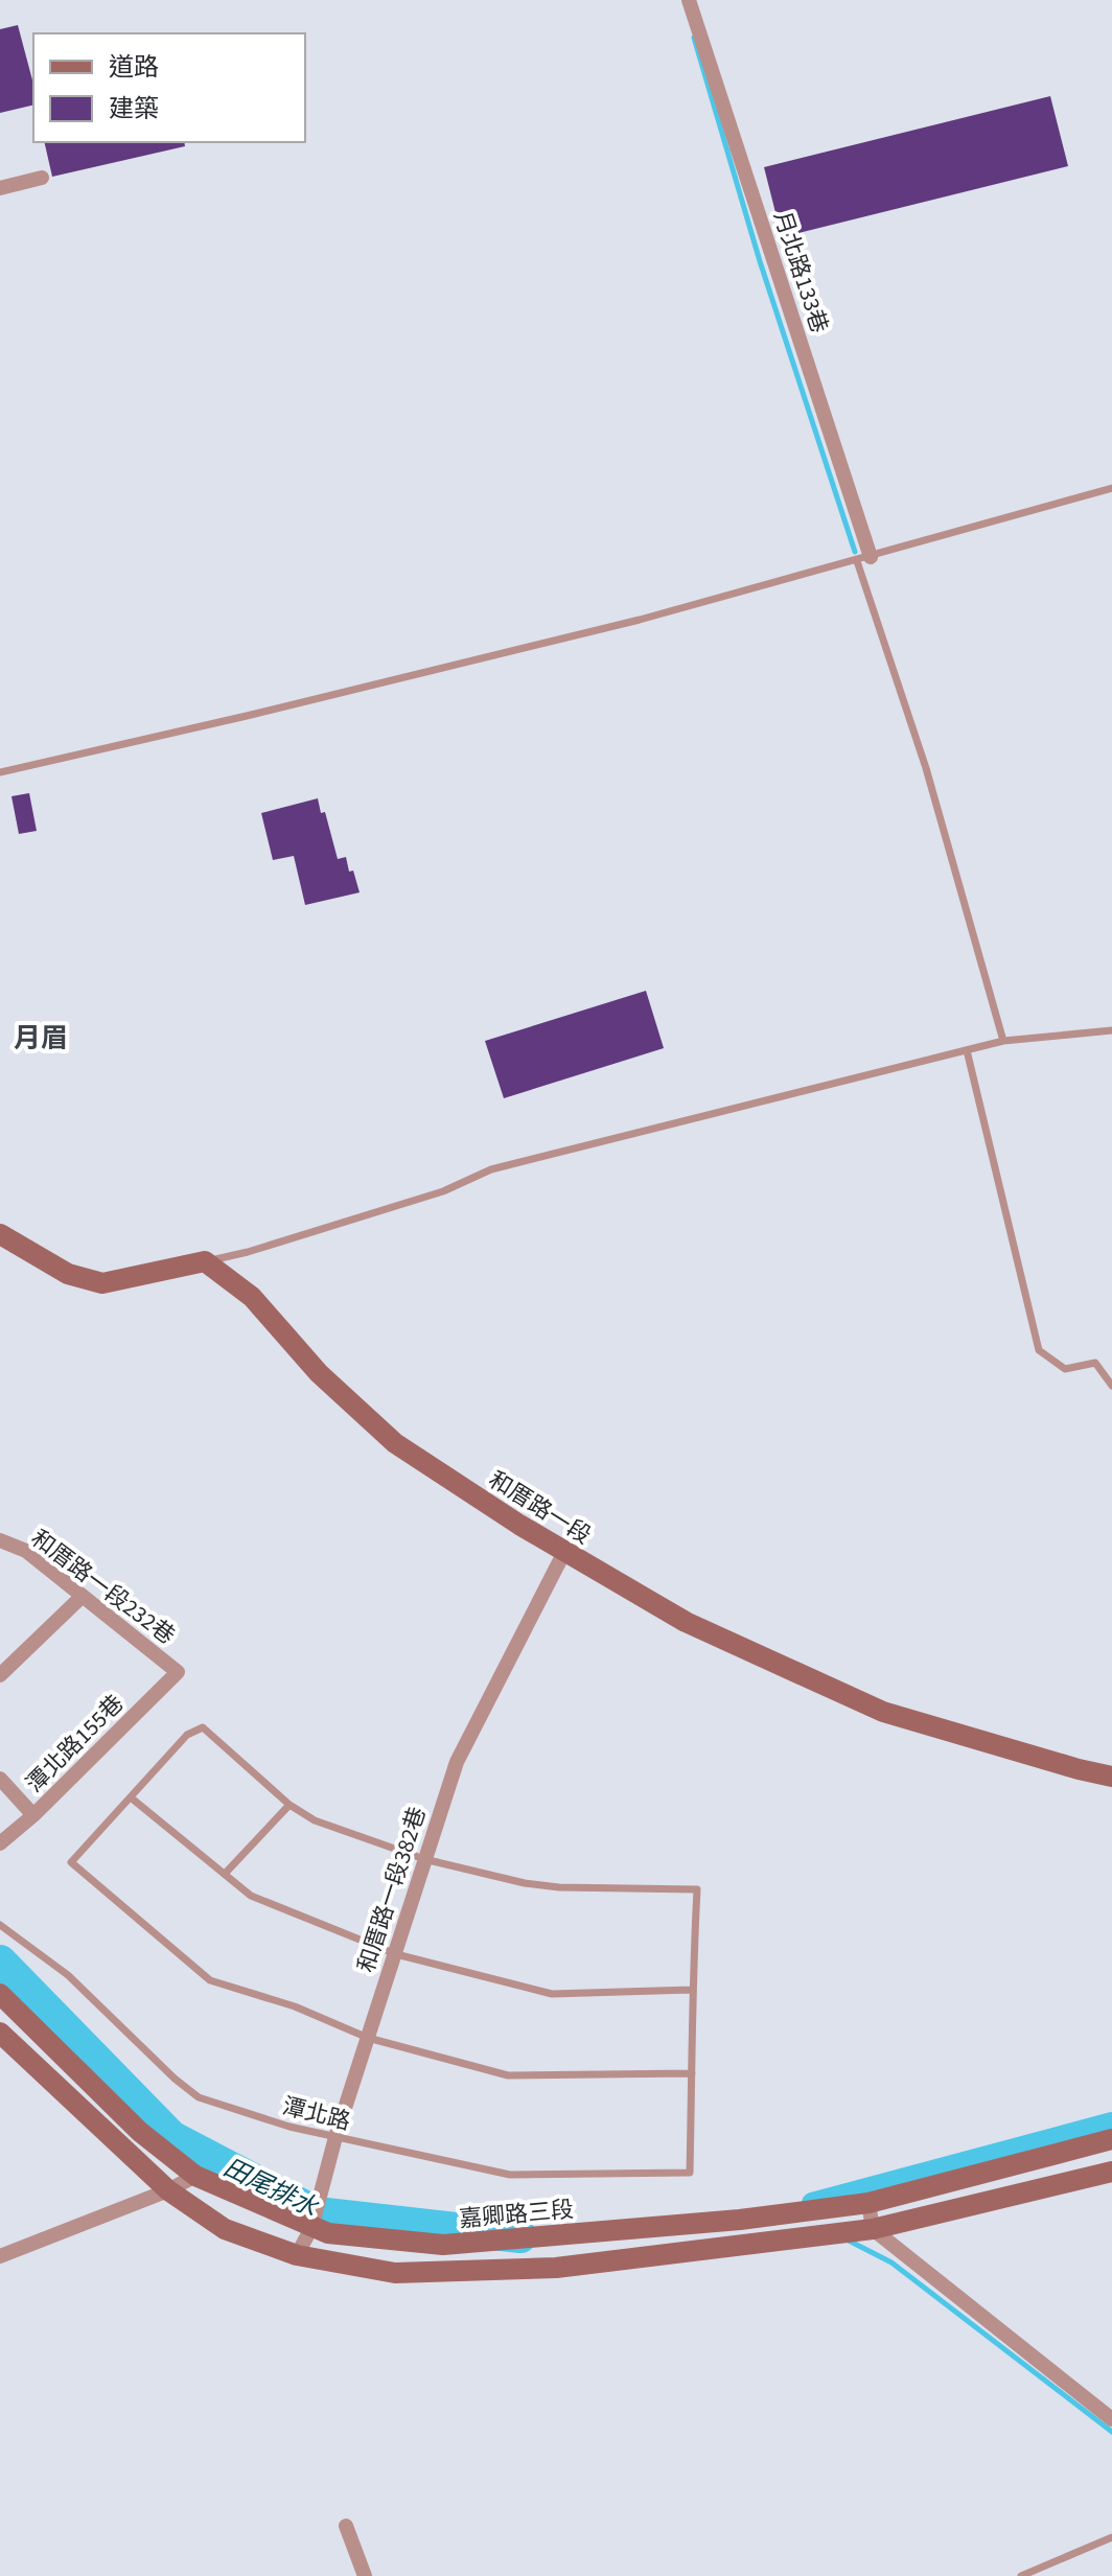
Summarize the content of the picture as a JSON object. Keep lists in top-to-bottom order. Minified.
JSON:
{"streets":{"street":["月北路133巷","和厝路一段","和厝路一段232巷","潭北路155巷","和厝路一段382巷","嘉卿路三段"],"lane":["潭北路"]},"crossings":[["和厝路一段","和厝路一段382巷"],["和厝路一段232巷","潭北路155巷"],["和厝路一段382巷","潭北路"],["和厝路一段382巷","嘉卿路三段"]],"districts":["月眉"],"water":["田尾排水"],"legend":["道路","建築"]}
